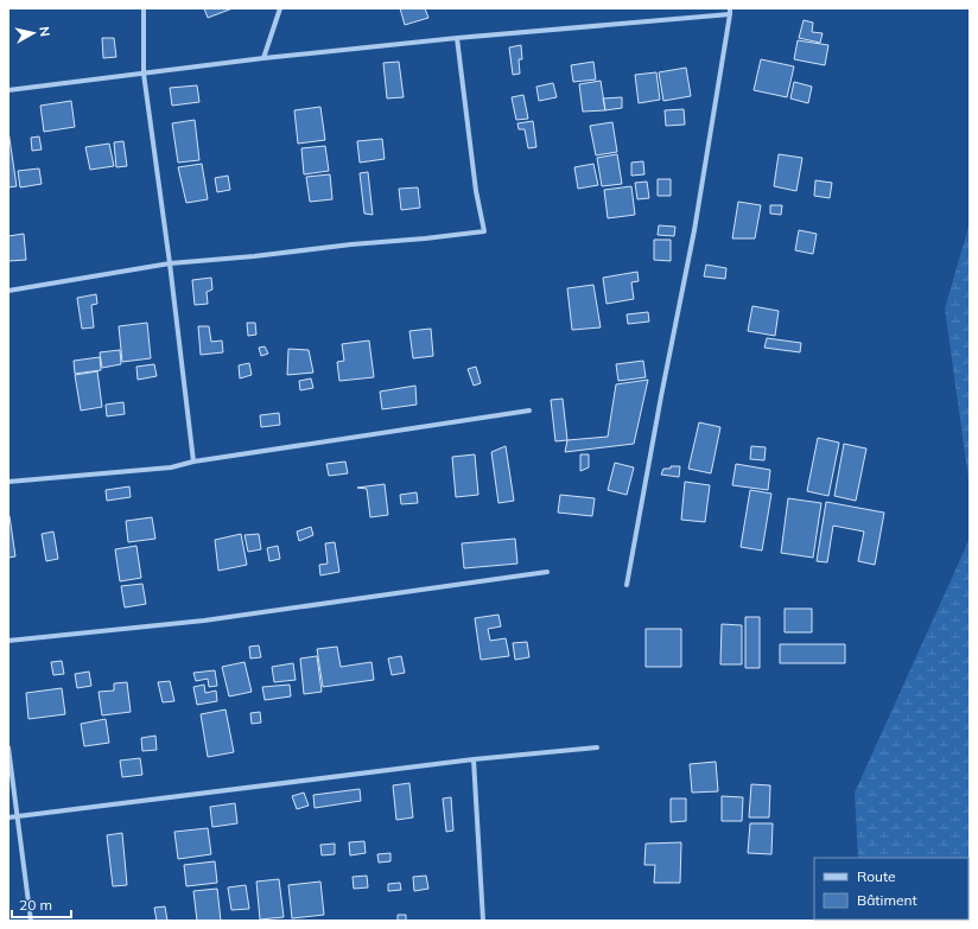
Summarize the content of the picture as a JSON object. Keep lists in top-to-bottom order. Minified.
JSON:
{"legend":["Route","Bâtiment"],"scale_bar":"20 m","north":"right"}
